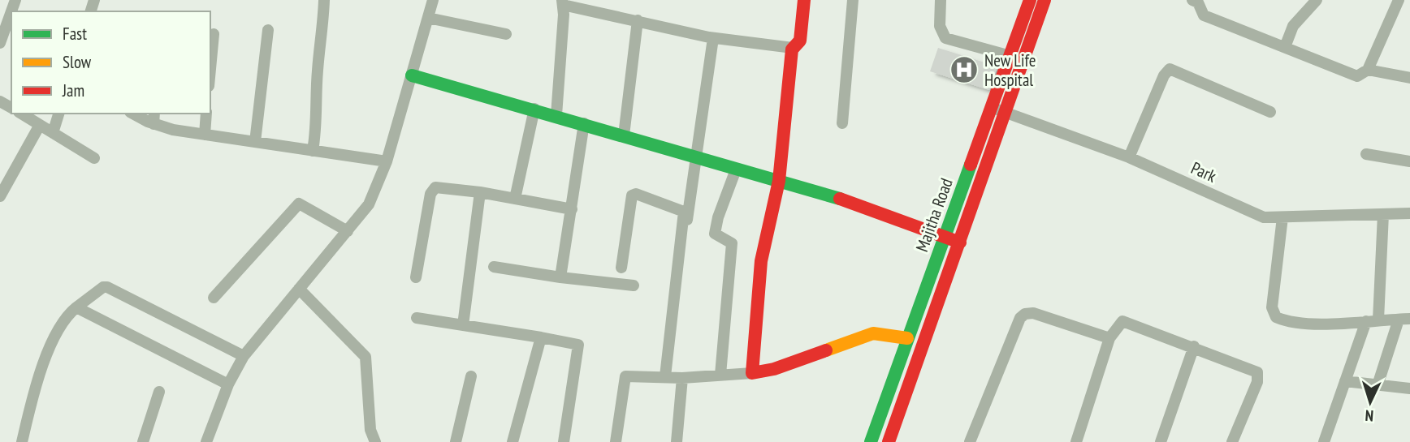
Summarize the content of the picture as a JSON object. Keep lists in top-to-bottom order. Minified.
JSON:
{"streets":{"street":["Park","Majitha Road"]},"crossings":[["Park","Majitha Road"]],"places":{"hospital":["New Life Hospital"]},"legend":["Fast","Slow","Jam"],"north":"bottom"}
